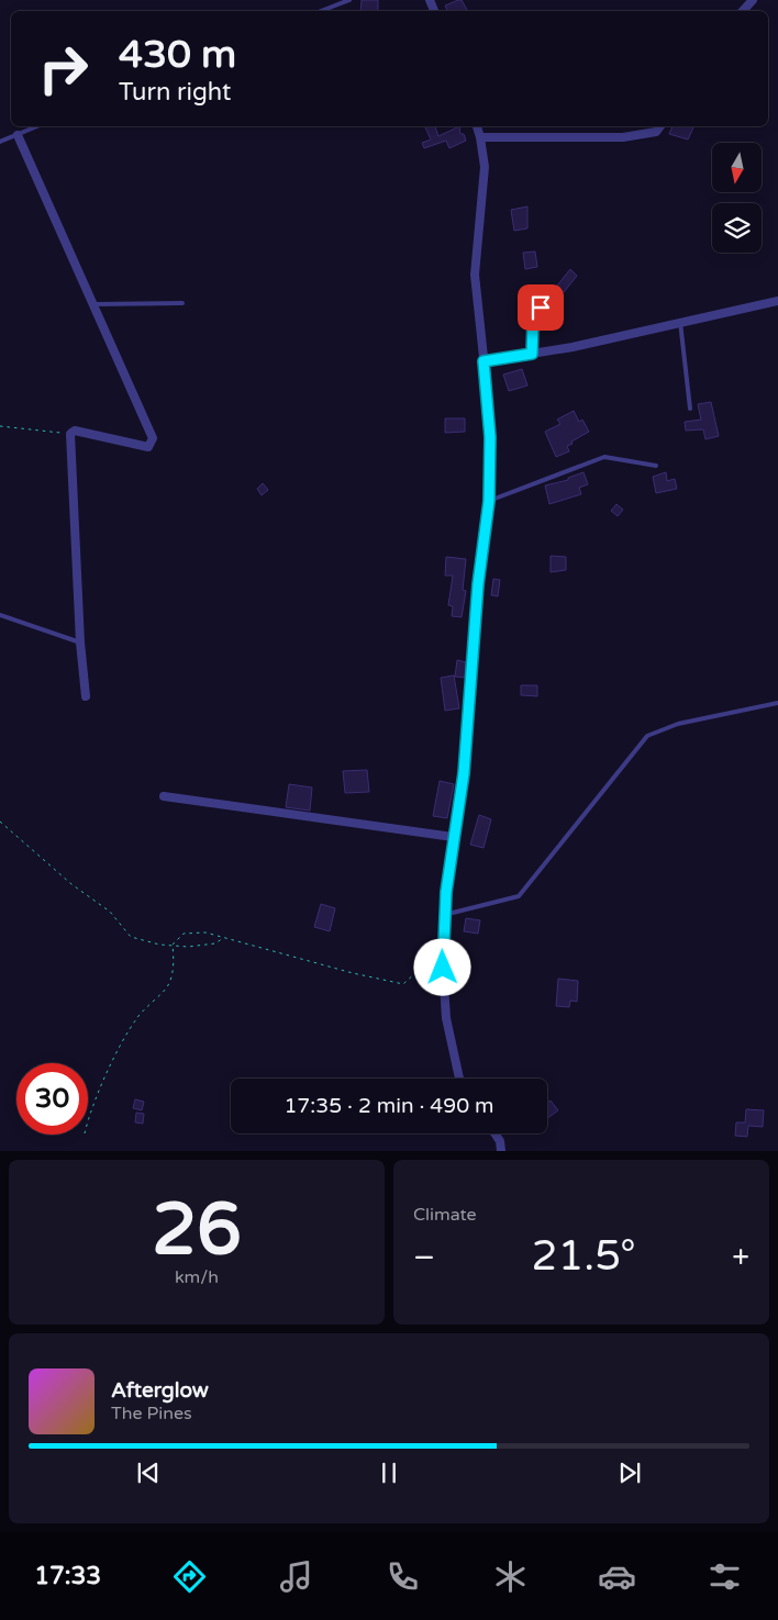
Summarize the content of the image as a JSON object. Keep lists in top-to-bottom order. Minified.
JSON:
{"north":"bottom","page":{"turn":["430 m","Turn right"],"limit":"30","trip":"17:35 · 2 min · 490 m","tile":[["26","km/h"],"Climate"],"heat":["−","21.5°","+"],"song":["Afterglow","The Pines"],"tabs":"17:33"}}
